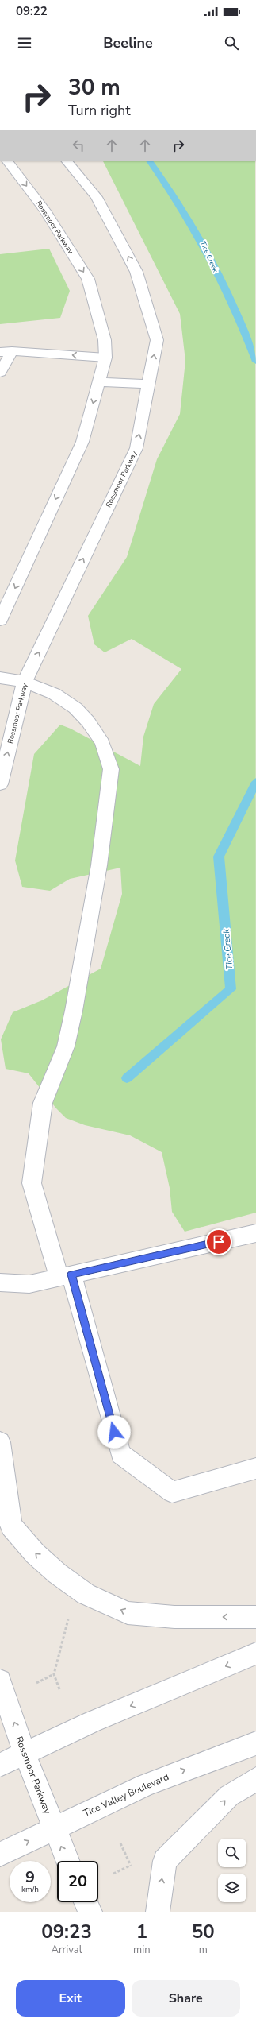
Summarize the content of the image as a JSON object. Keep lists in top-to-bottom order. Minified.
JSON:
{"streets":{"street":["Rossmoor Parkway","Tice Valley Boulevard"]},"crossings":[["Rossmoor Parkway","Tice Valley Boulevard"]],"water":["Tice Creek"],"page":{"status":"09:22","header":"Beeline","turn":["30 m","Turn right"],"speed":"9 km/h","limit":"20","eta":["09:23","Arrival","1","min","50","m"],"buttons":["Exit","Share"]}}
